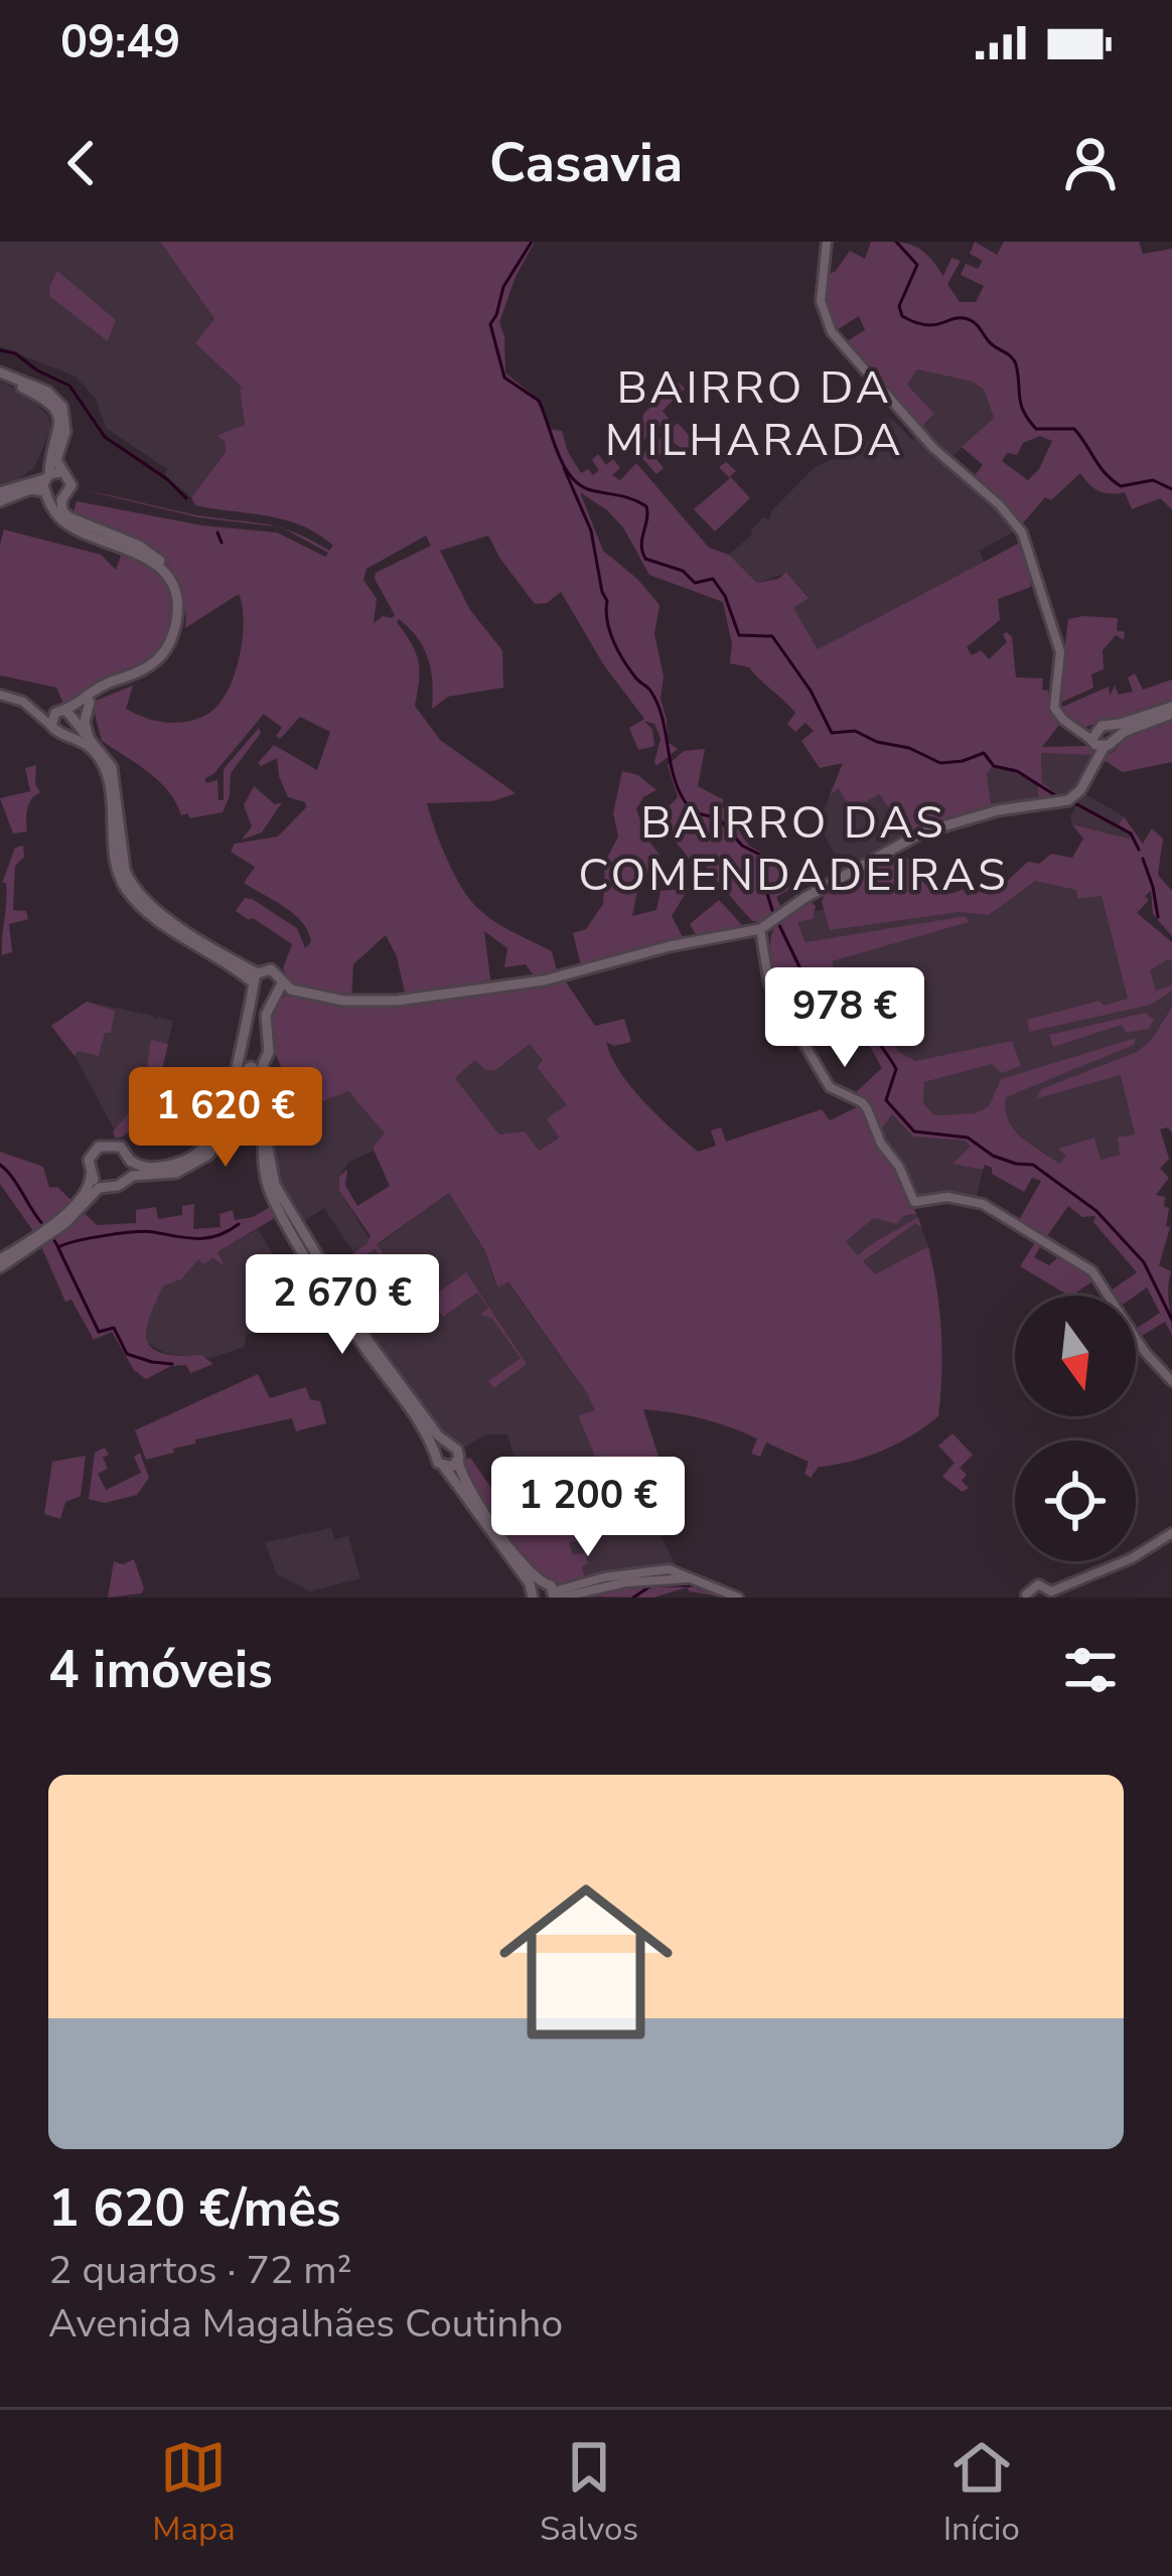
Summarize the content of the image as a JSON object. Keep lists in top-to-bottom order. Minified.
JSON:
{"districts":["BAIRRO DA MILHARADA","BAIRRO DAS COMENDADEIRAS"],"north":"bottom","page":{"status":"09:49","header":"Casavia","price":["978 €","1 620 €","2 670 €","1 200 €"],"heading":"4 imóveis","list":[{"name":"1 620 €/mês","note":"2 quartos · 72 m² · Avenida Magalhães Coutinho"}],"tabs":["Mapa","Salvos","Início"]}}
